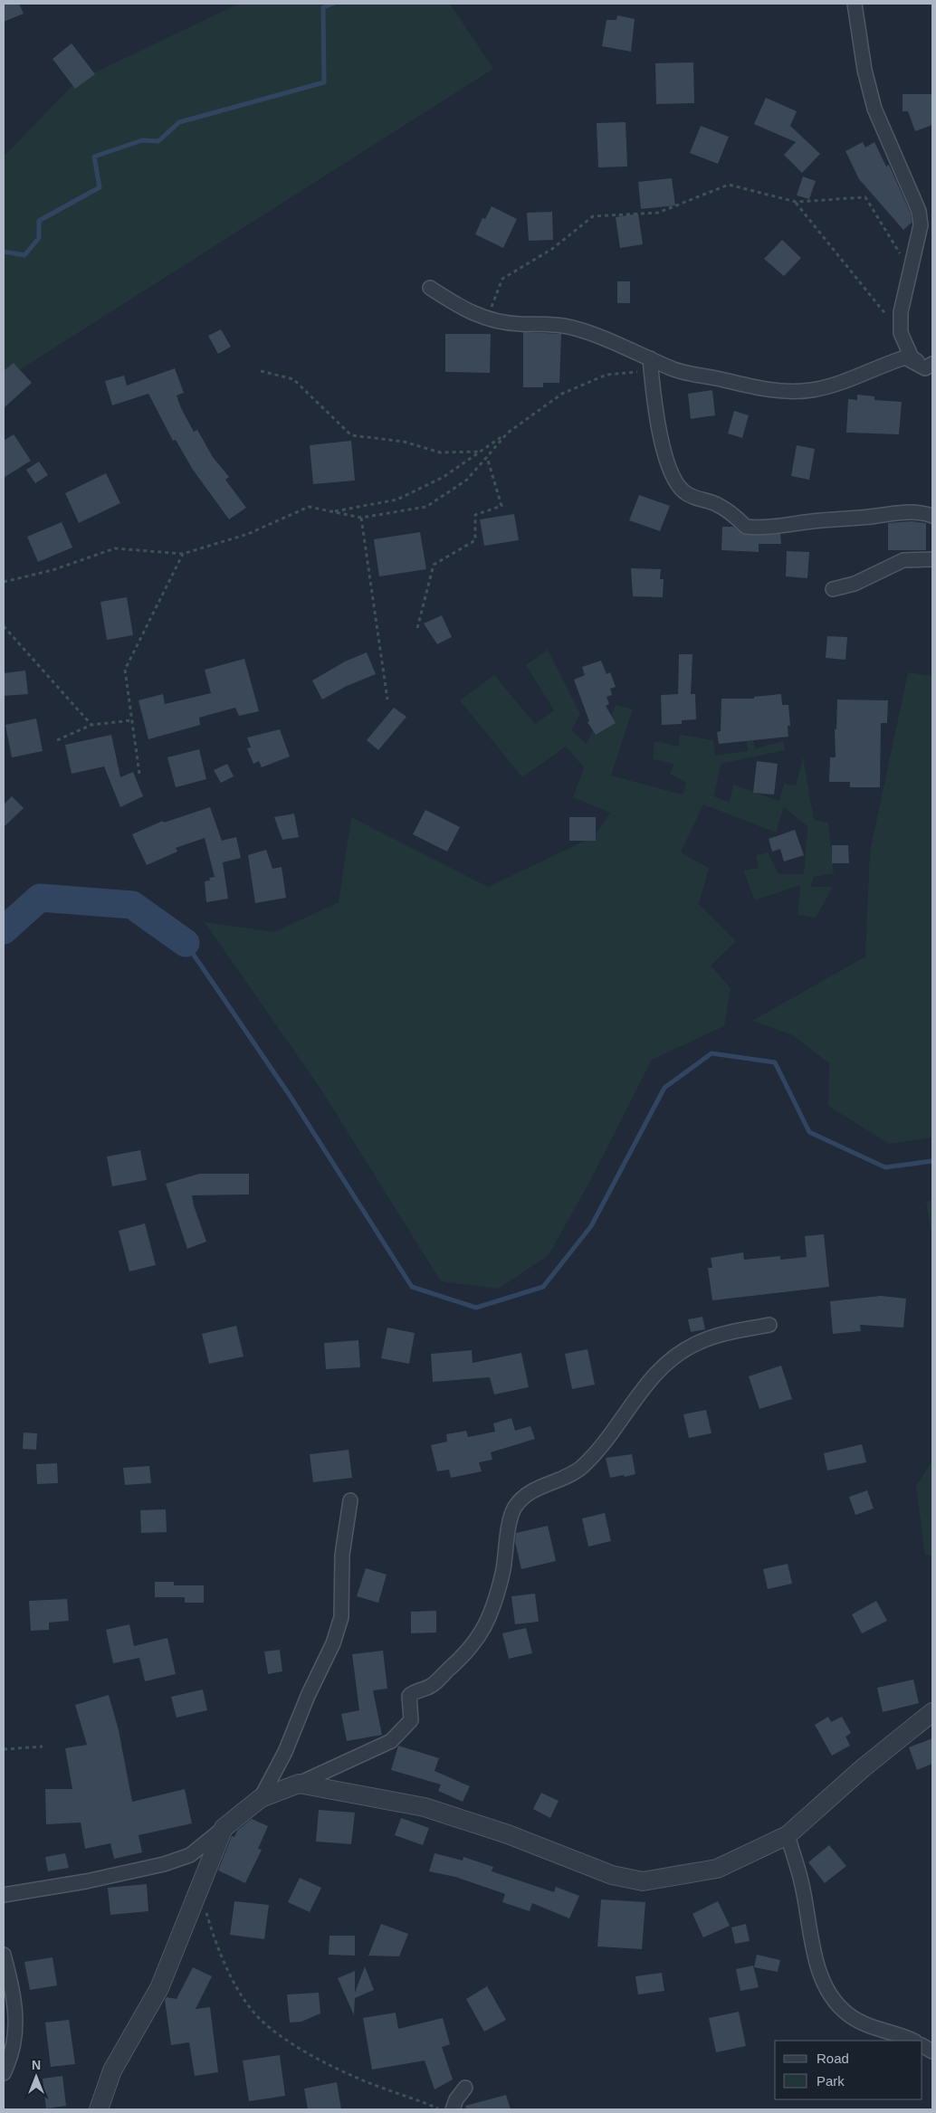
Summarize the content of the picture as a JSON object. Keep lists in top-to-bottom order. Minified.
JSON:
{"legend":["Road","Park"],"north":"top"}
